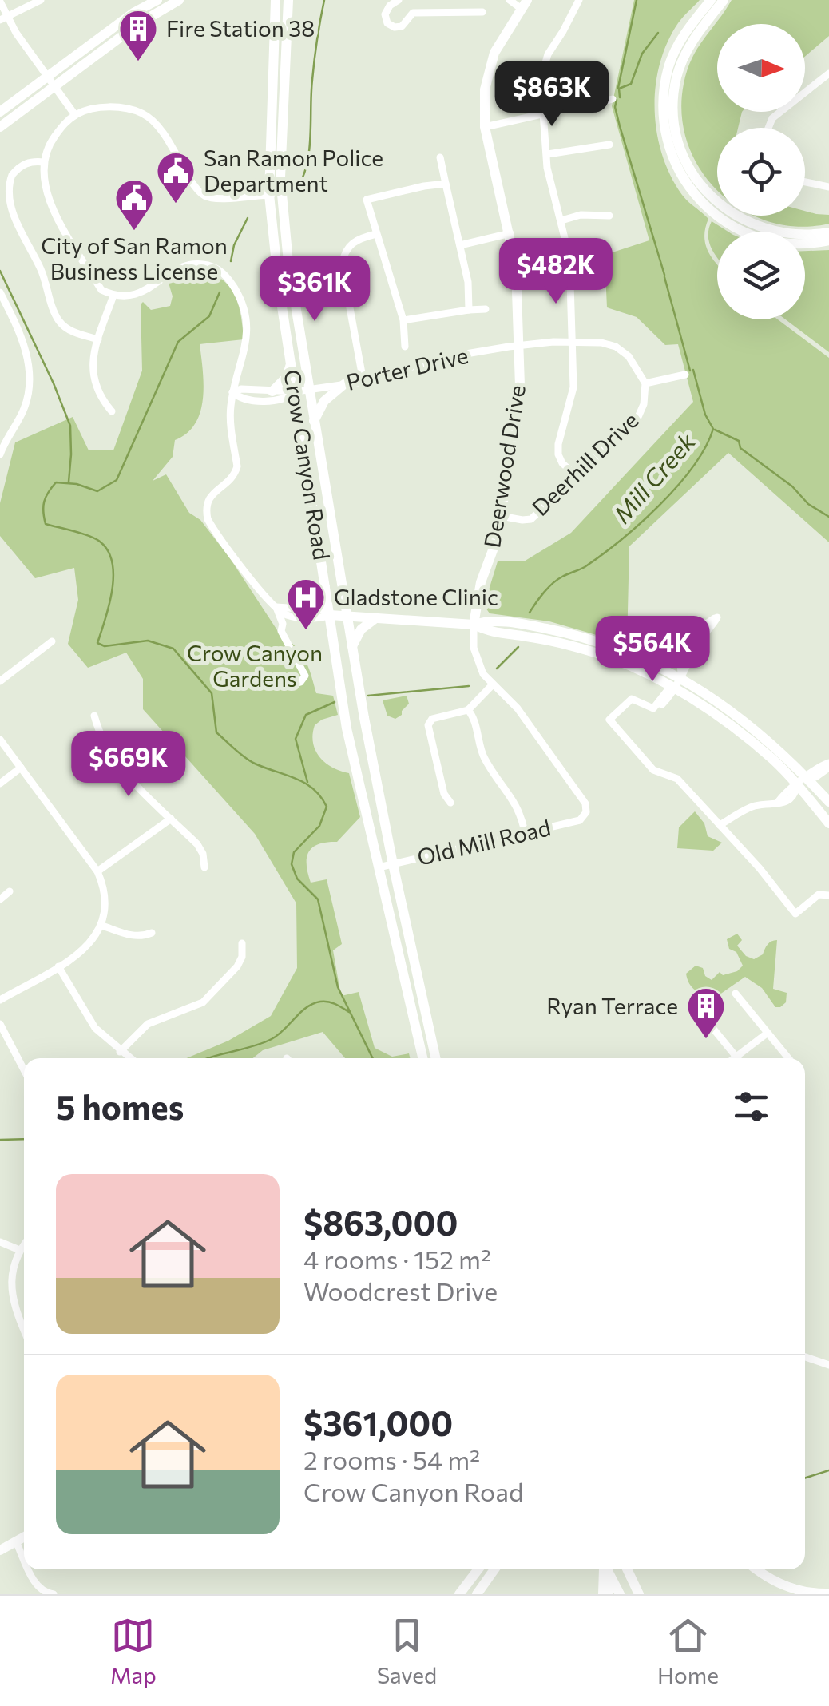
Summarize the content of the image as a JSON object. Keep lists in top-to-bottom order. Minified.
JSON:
{"streets":{"main road":["Crow Canyon Road","Deerwood Drive"],"street":["Porter Drive","Deerhill Drive","Old Mill Road"]},"crossings":[["Porter Drive","Deerhill Drive"],["Porter Drive","Crow Canyon Road"],["Porter Drive","Deerwood Drive"],["Deerhill Drive","Deerwood Drive"],["Crow Canyon Road","Old Mill Road"],["Deerwood Drive","Old Mill Road"]],"water":["Mill Creek"],"parks":["Crow Canyon Gardens"],"places":{"building":["Fire Station 38","Ryan Terrace"],"public building":["San Ramon Police Department","City of San Ramon Business License"],"hospital":["Gladstone Clinic"]},"north":"right","page":{"price":["$863K","$482K","$361K","$564K","$669K"],"heading":"5 homes","list":[{"name":"$863,000","note":"4 rooms · 152 m² · Woodcrest Drive"},{"name":"$361,000","note":"2 rooms · 54 m² · Crow Canyon Road"}],"tabs":["Map","Saved","Home"]}}
